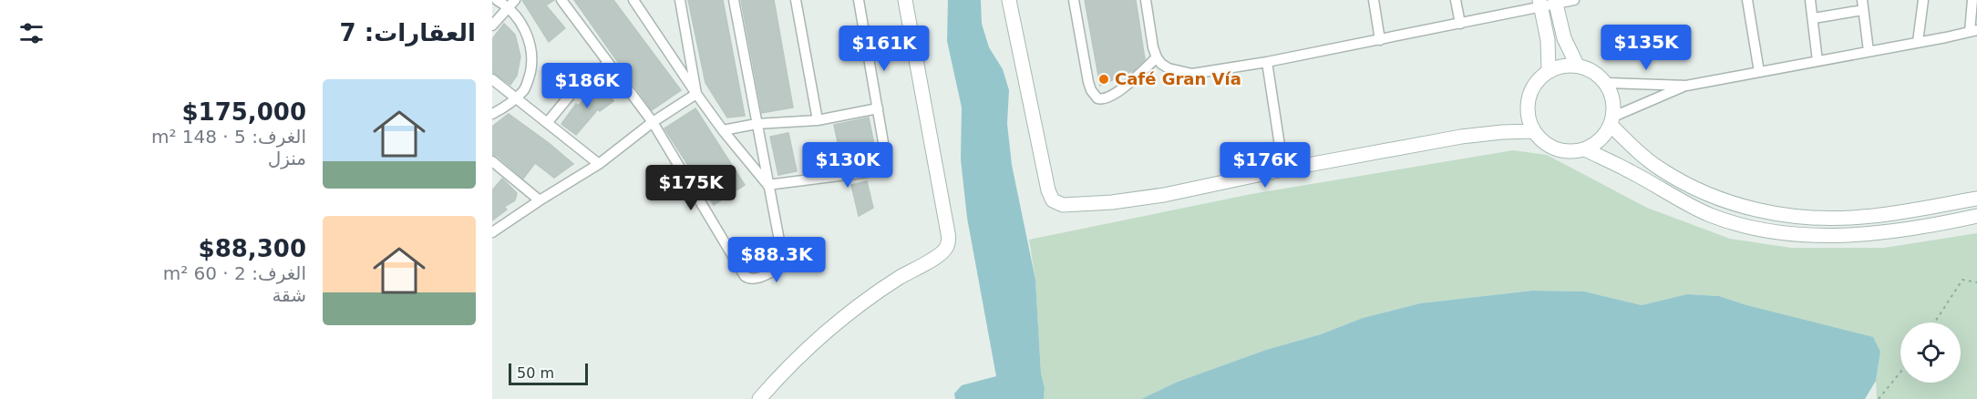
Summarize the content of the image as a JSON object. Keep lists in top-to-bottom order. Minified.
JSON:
{"places":["Café Gran Vía"],"scale_bar":"50 m","page":{"heading":"العقارات: 7","price":["$135K","$161K","$186K","$130K","$176K","$175K","$88.3K"],"list":[{"name":"$175,000","note":"الغرف: 5 · 148 m² · منزل"},{"name":"$88,300","note":"الغرف: 2 · 60 m² · شقة"}],"scale":"50 m"}}
